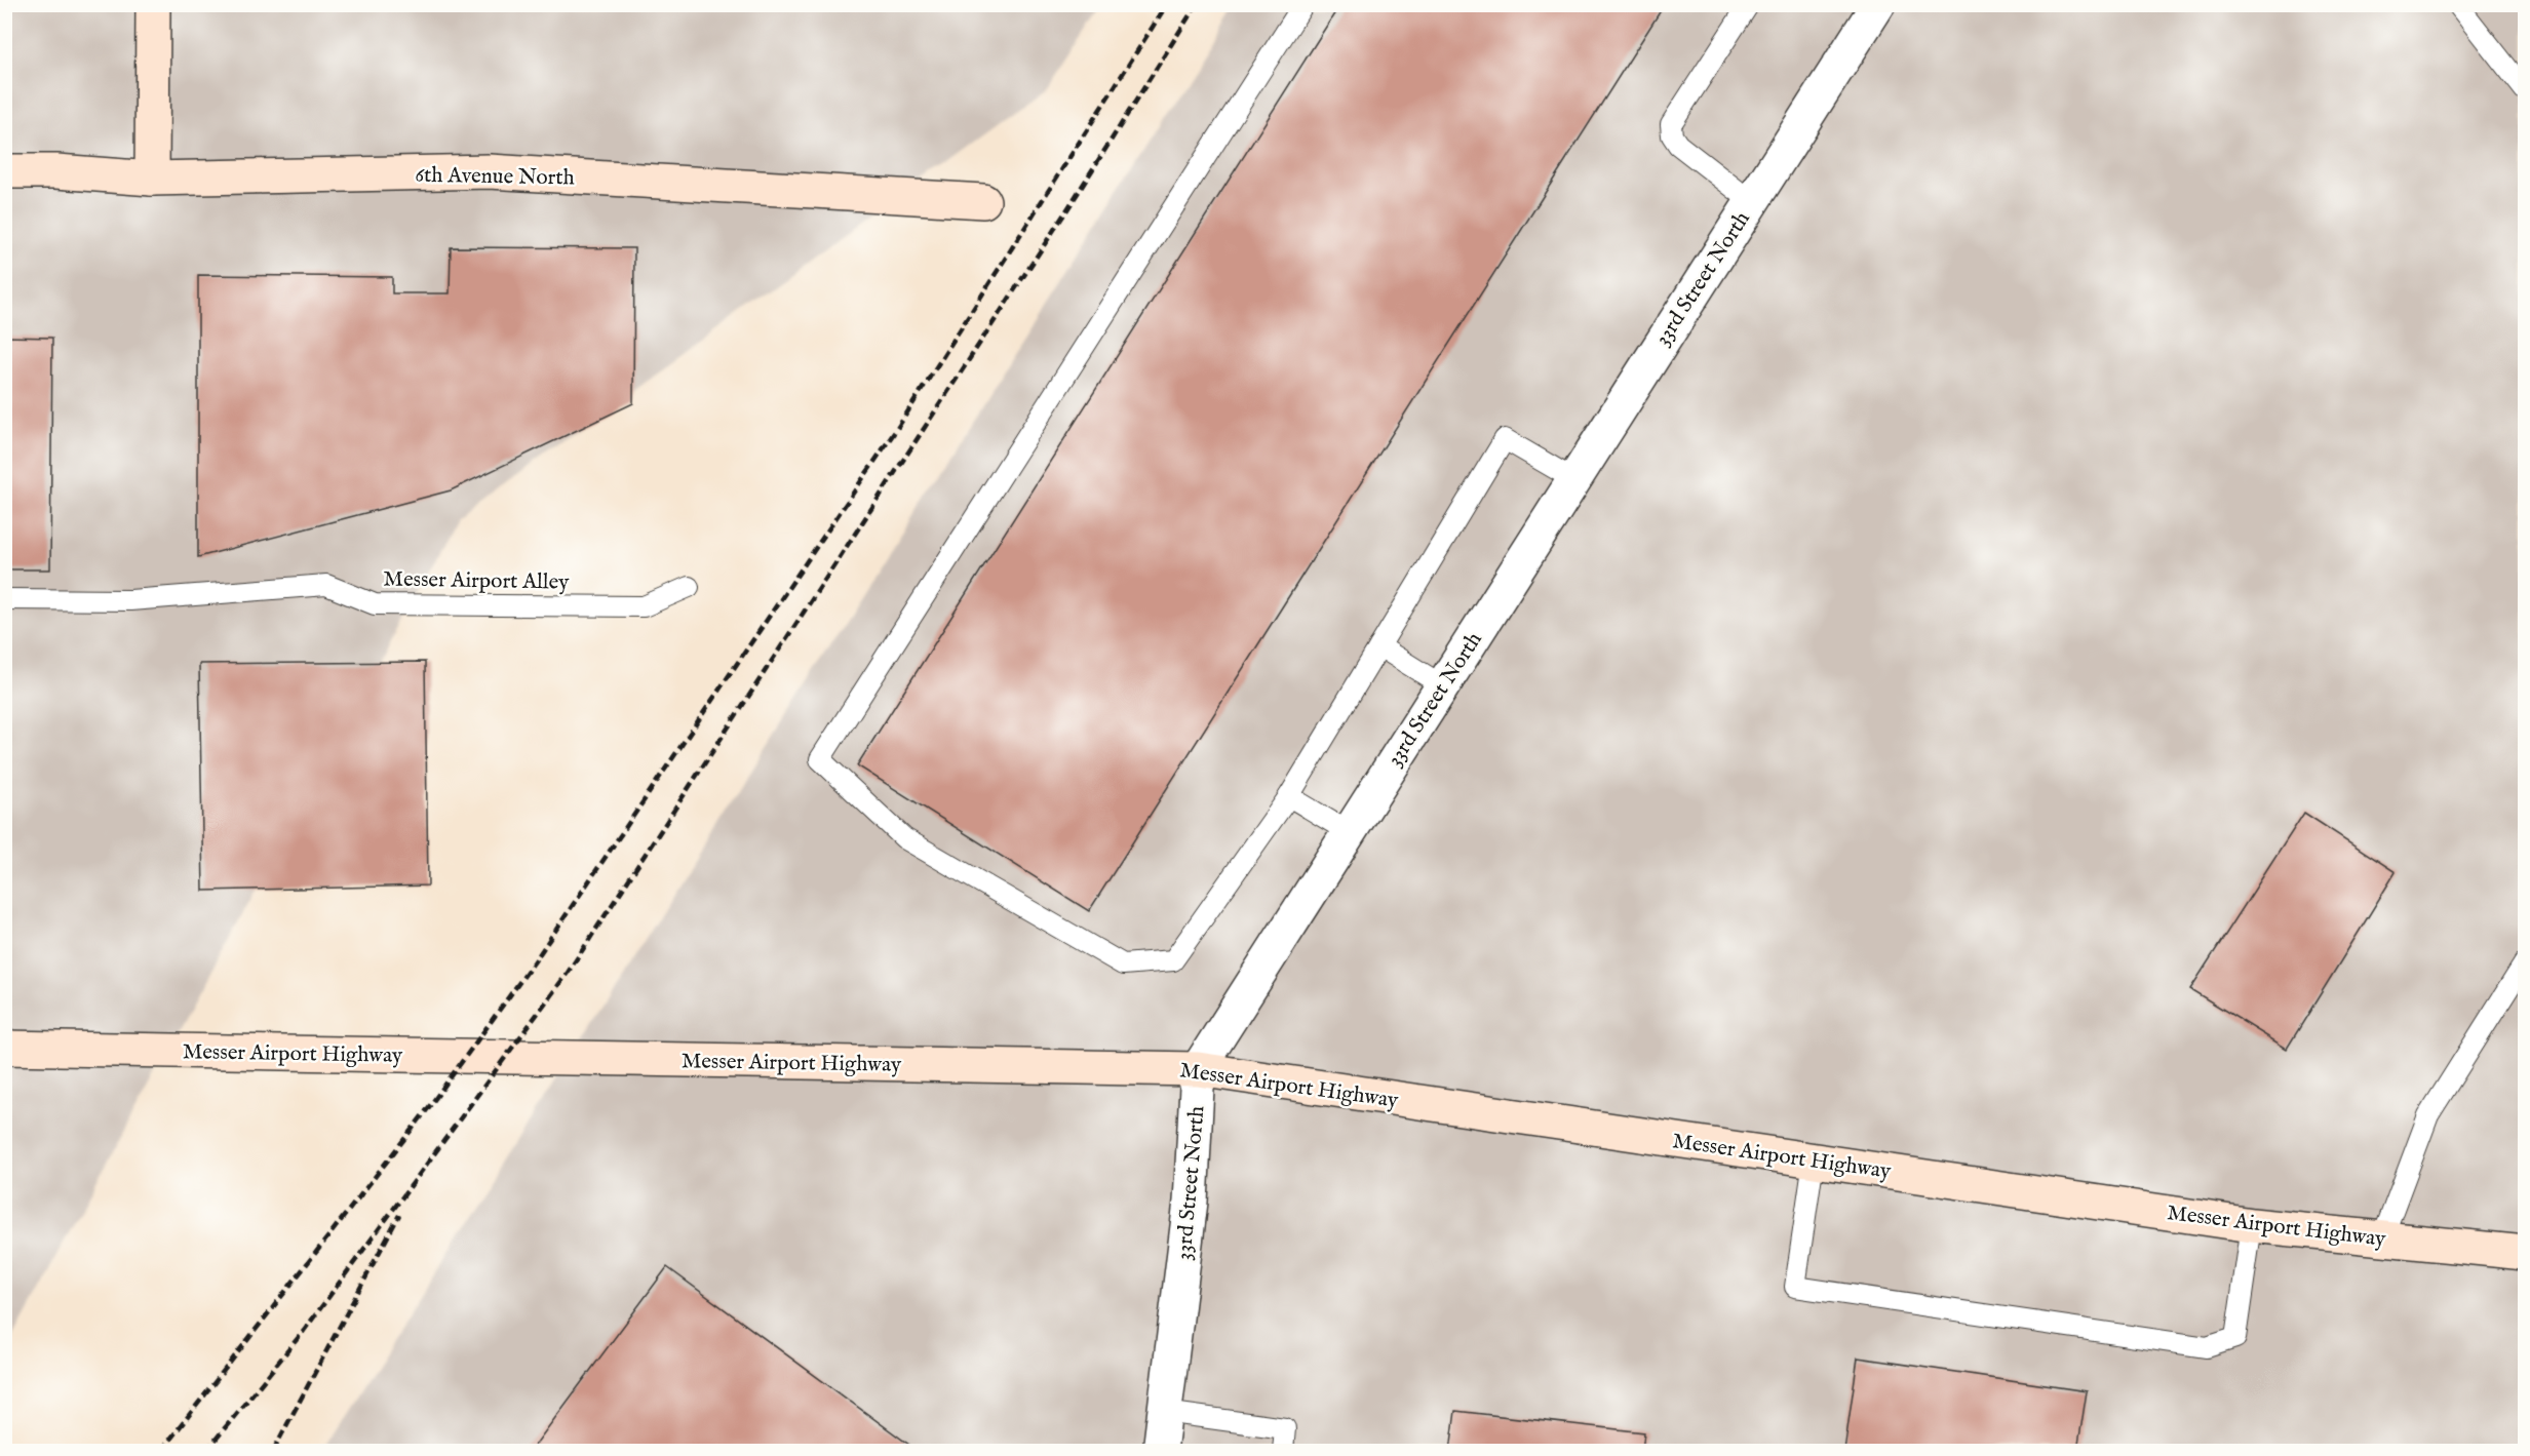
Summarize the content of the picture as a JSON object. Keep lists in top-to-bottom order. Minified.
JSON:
{"streets":{"main road":["6th Avenue North","Messer Airport Highway"],"street":["33rd Street North"],"lane":["Messer Airport Alley"]},"crossings":[["33rd Street North","Messer Airport Highway"]]}
